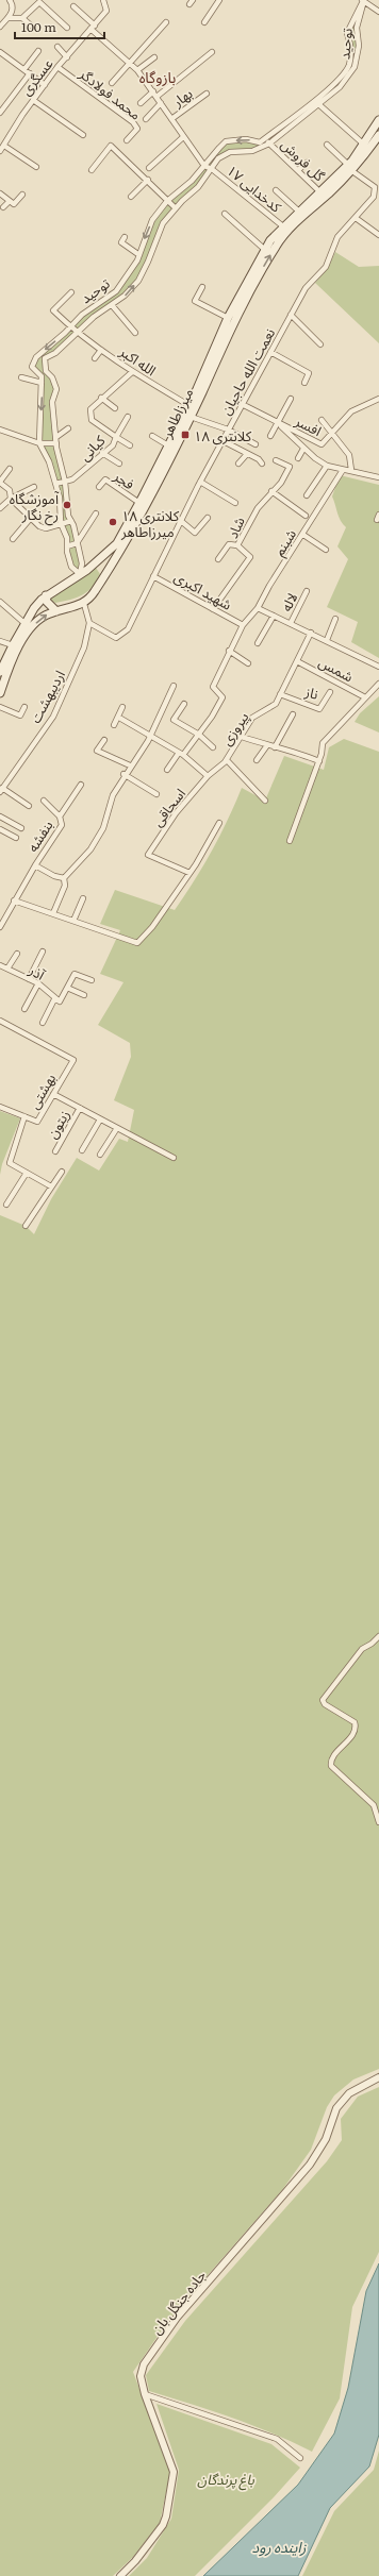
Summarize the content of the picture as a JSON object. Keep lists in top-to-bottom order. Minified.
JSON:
{"streets":{"main road":["میرزاطاهر"],"street":["توحید","عسگری","محمد فولادگر","بهار","گل فروش","کدخدایی ۱۷","الله اکبر","نعمت الله حاجیان","افسر","کیانی","فجر","شاد","شبنم","شهید اکبری","لاله","شمس","ناز","اردیبهشت","پیروزی","اسحاقی","بنفشه","آذر","بهشتی","زيتون","جاده جنگل بان"]},"crossings":[["توحید","گل فروش"],["توحید","کدخدایی ۱۷"],["توحید","الله اکبر"],["عسگری","محمد فولادگر"],["گل فروش","میرزاطاهر"],["کدخدایی ۱۷","میرزاطاهر"],["الله اکبر","میرزاطاهر"],["الله اکبر","کیانی"],["نعمت الله حاجیان","افسر"],["نعمت الله حاجیان","شهید اکبری"],["نعمت الله حاجیان","اردیبهشت"],["میرزاطاهر","فجر"],["میرزاطاهر","اردیبهشت"],["شاد","شهید اکبری"],["شبنم","شهید اکبری"],["شمس","پیروزی"],["ناز","پیروزی"],["پیروزی","اسحاقی"]],"districts":["بازوگاه"],"water":["زاینده رود"],"parks":["باغ پرندگان"],"places":{"transit":["کلانتری ۱۸"],"other":["آموزشگاه رخ نگار","کلانتری ۱۸ میرزاطاهر"]},"scale_bar":"100 m"}
